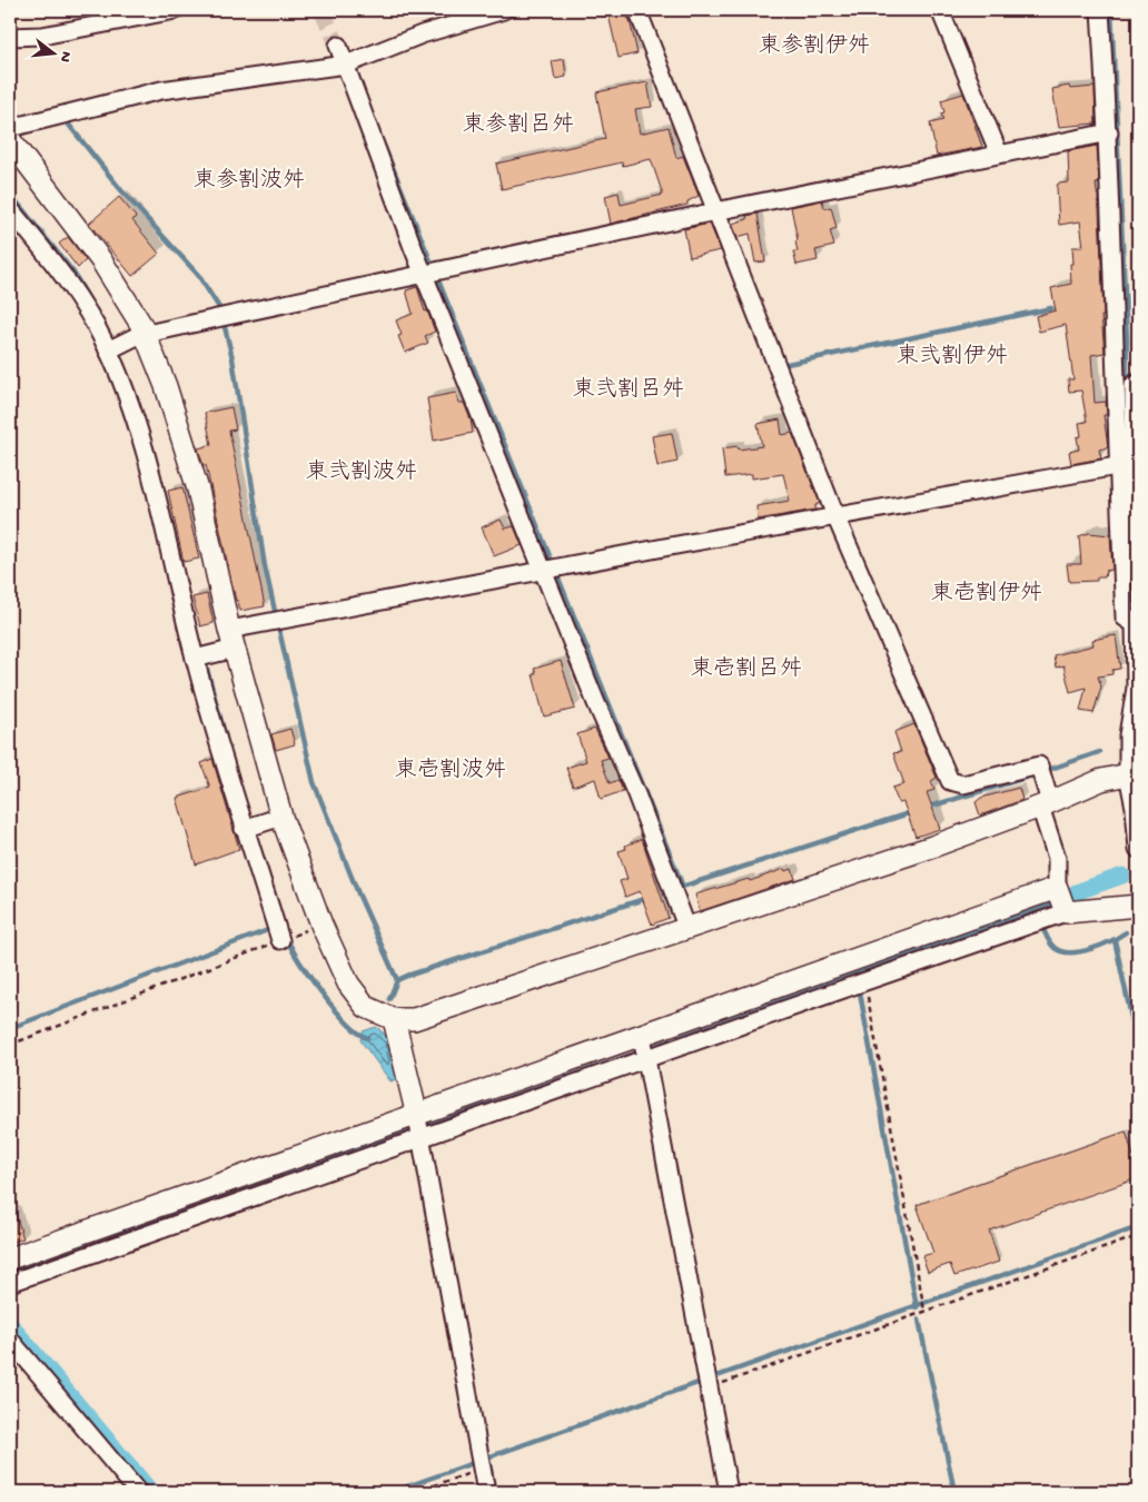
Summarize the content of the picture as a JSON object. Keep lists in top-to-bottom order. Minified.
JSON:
{"districts":["東参割伊舛","東参割呂舛","東参割波舛","東弐割伊舛","東弐割呂舛","東弐割波舛","東壱割伊舛","東壱割呂舛","東壱割波舛"],"north":"right"}
